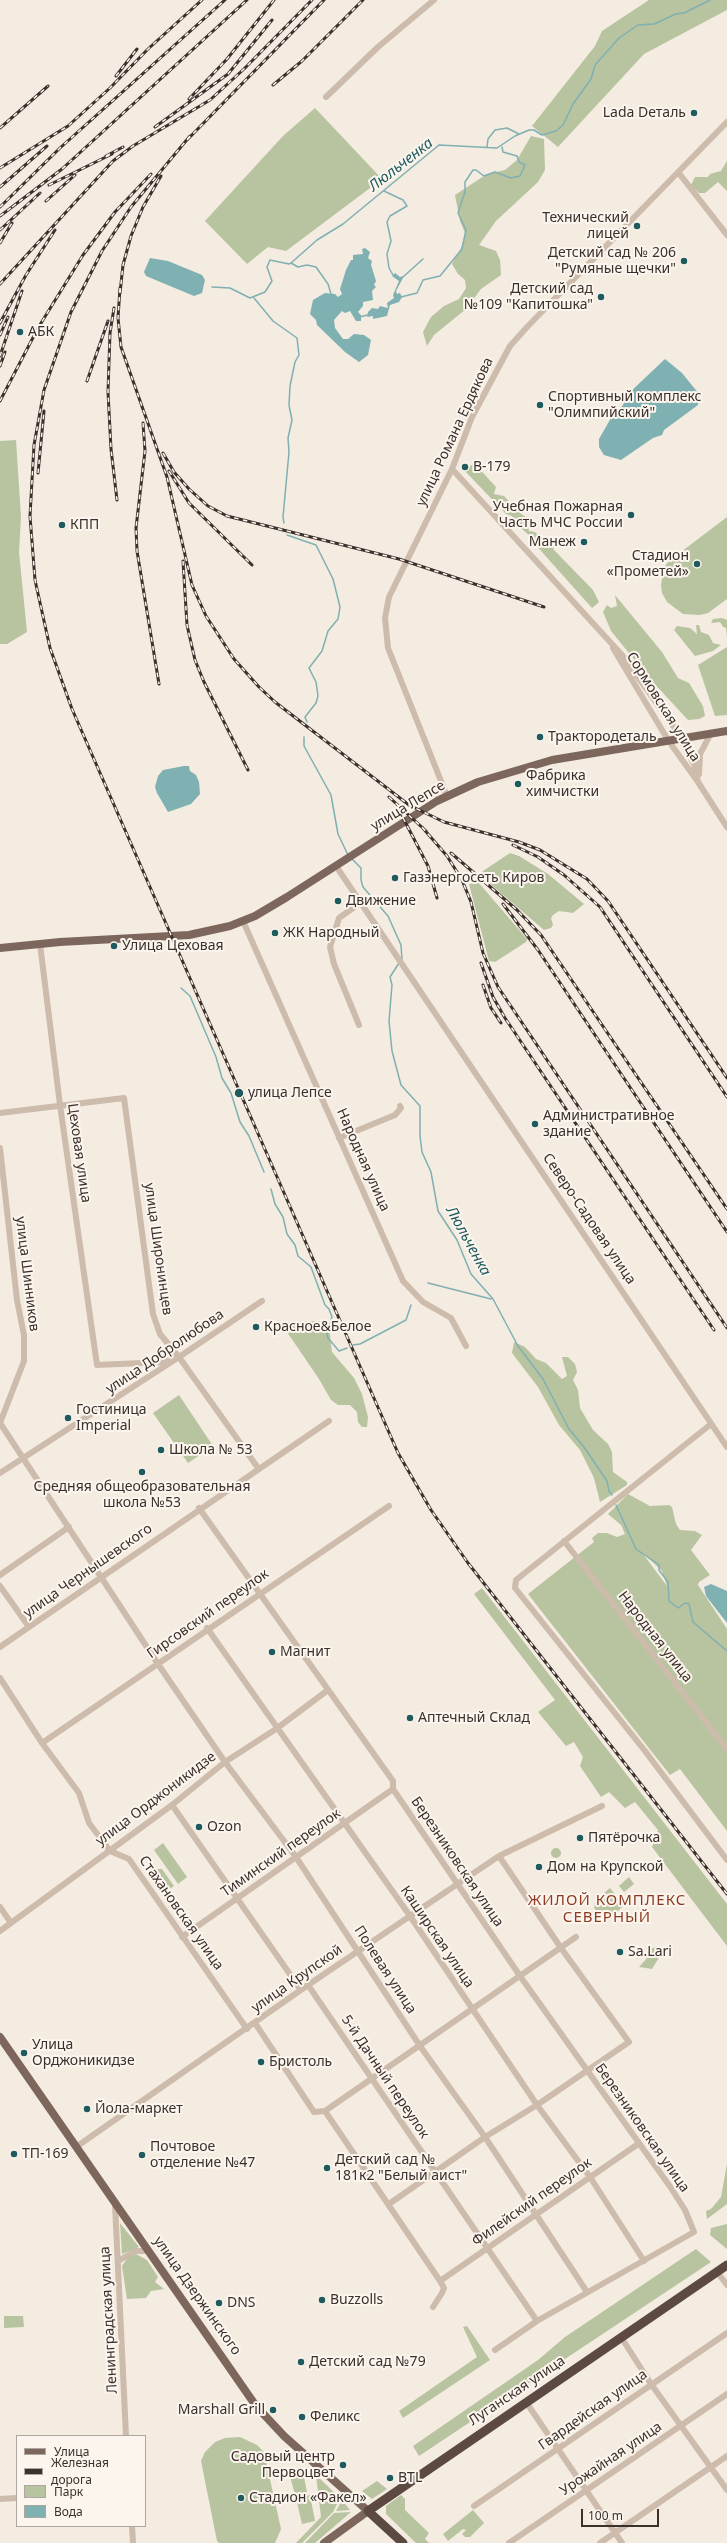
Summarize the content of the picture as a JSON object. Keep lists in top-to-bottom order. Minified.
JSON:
{"streets":{"highway":["улица Дзержинского","Луганская улица"],"main road":["улица Лепсе"],"street":["улица Романа Ердякова","Сормовская улица","Цеховая улица","Народная улица","Северо-Садовая улица","улица Широнинцев","улица Шинников","улица Добролюбова","улица Чернышевского","Гирсовский переулок","улица Орджоникидзе","Тиминский переулок","Березниковская улица","Стахановская улица","Каширская улица","Полевая улица","улица Крупской","5-й Дачный переулок","Филейский переулок","Ленинградская улица","Гвардейская улица","Урожайная улица"]},"crossings":[["улица Романа Ердякова","Сормовская улица"],["улица Романа Ердякова","улица Лепсе"],["Сормовская улица","улица Лепсе"],["улица Лепсе","Цеховая улица"],["улица Лепсе","Народная улица"],["улица Лепсе","Северо-Садовая улица"],["Цеховая улица","улица Широнинцев"],["Цеховая улица","улица Добролюбова"],["улица Широнинцев","улица Добролюбова"],["улица Широнинцев","улица Чернышевского"],["улица Шинников","улица Добролюбова"],["улица Шинников","улица Чернышевского"],["улица Шинников","Гирсовский переулок"],["улица Шинников","Полевая улица"],["улица Чернышевского","Березниковская улица"],["Гирсовский переулок","Березниковская улица"],["Гирсовский переулок","Каширская улица"],["Гирсовский переулок","Полевая улица"],["улица Орджоникидзе","Березниковская улица"],["улица Орджоникидзе","Стахановская улица"],["улица Орджоникидзе","Каширская улица"],["улица Орджоникидзе","Полевая улица"],["Тиминский переулок","Березниковская улица"],["Тиминский переулок","Стахановская улица"],["Тиминский переулок","Каширская улица"],["Тиминский переулок","Полевая улица"],["Березниковская улица","Каширская улица"],["Березниковская улица","улица Крупской"],["Березниковская улица","Филейский переулок"],["Стахановская улица","улица Крупской"],["Каширская улица","улица Крупской"],["Каширская улица","Филейский переулок"],["Полевая улица","улица Крупской"],["Полевая улица","Филейский переулок"],["улица Крупской","5-й Дачный переулок"],["улица Крупской","улица Дзержинского"],["5-й Дачный переулок","Филейский переулок"],["улица Дзержинского","Ленинградская улица"],["улица Дзержинского","Луганская улица"]],"districts":["ЖИЛОЙ КОМПЛЕКС СЕВЕРНЫЙ"],"water":["Люльченка"],"places":["Lada Dеталь","Технический лицей","Детский сад № 206 \"Румяные щечки\"","Детский сад №109 \"Капитошка\"","АБК","Спортивный комплекс \"Олимпийский\"","В-179","Учебная Пожарная Часть МЧС России","КПП","Манеж","Стадион «Прометей»","Трактородеталь","Фабрика химчистки","Газэнергосеть Киров","Движение","ЖК Народный","Улица Цеховая","улица Лепсе","Административное здание","Красное&Белое","Гостиница Imperial","Школа № 53","Средняя общеобразовательная школа №53","Магнит","Аптечный Склад","Ozon","Пятёрочка","Дом на Крупской","Sa.Lari","Улица Орджоникидзе","Бристоль","Йола-маркет","ТП-169","Почтовое отделение №47","Детский сад № 181к2 \"Белый аист\"","Buzzolls","DNS","Детский сад №79","Marshall Grill","Феликс","Садовый центр Первоцвет","BTL","Стадион «Факел»"],"legend":["Улица","Железная дорога","Парк","Вода"],"scale_bar":"100 m"}
